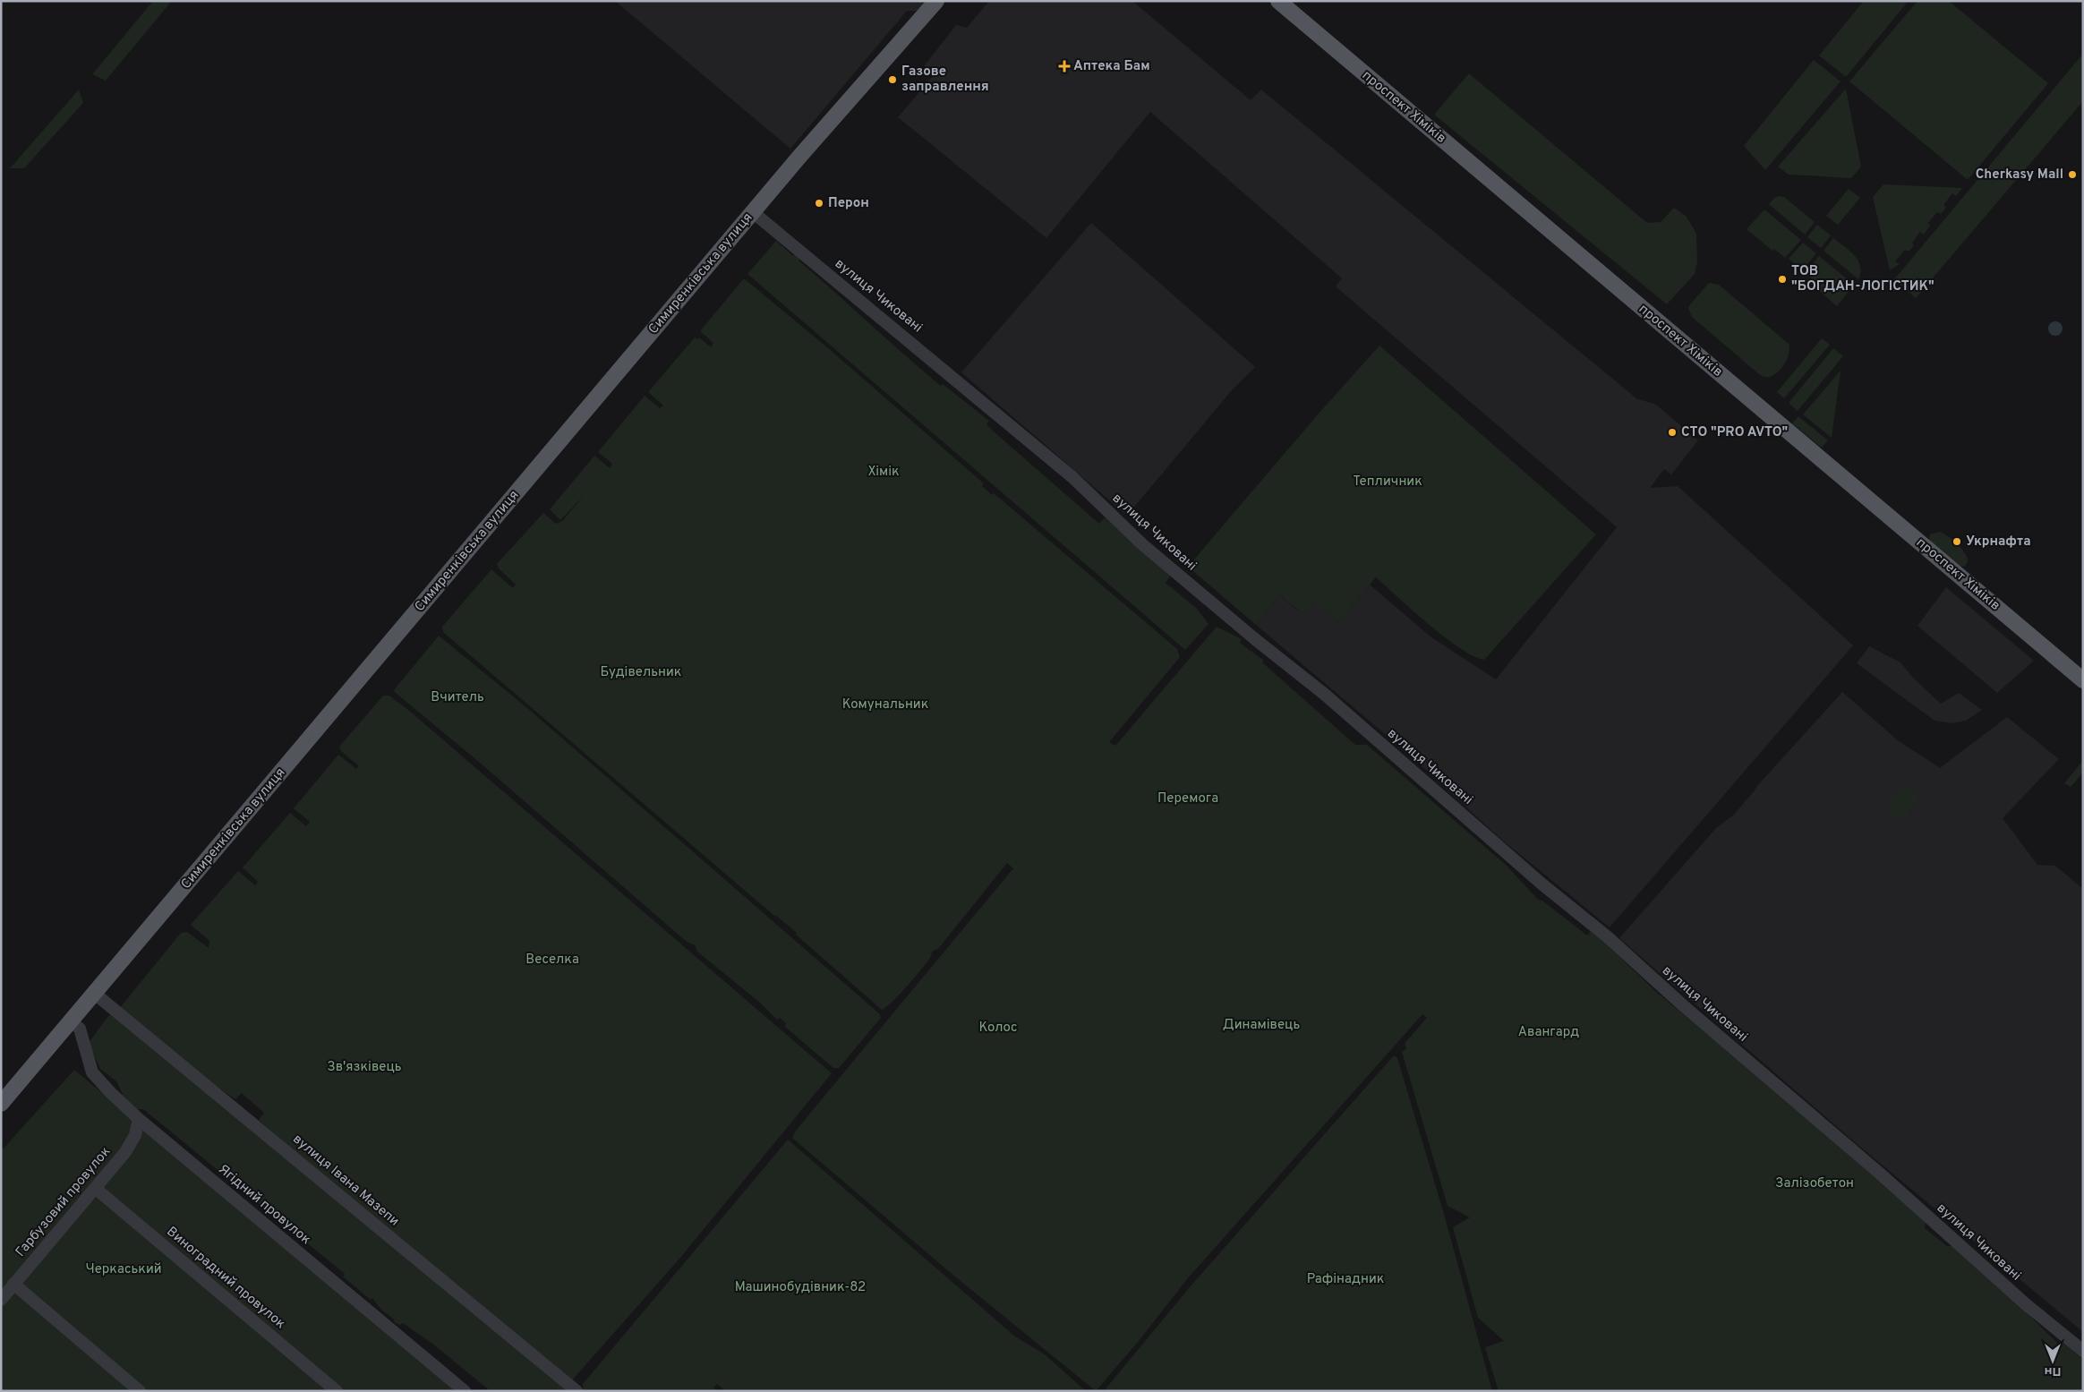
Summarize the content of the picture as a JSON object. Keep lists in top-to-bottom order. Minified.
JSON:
{"streets":{"main road":["проспект Хіміків","Симиренківська вулиця"],"street":["вулиця Чиковані","вулиця Івана Мазепи","Гарбузовий провулок","Ягідний провулок","Виноградний провулок"]},"crossings":[["Симиренківська вулиця","вулиця Чиковані"],["Симиренківська вулиця","вулиця Івана Мазепи"],["Симиренківська вулиця","Ягідний провулок"],["Гарбузовий провулок","Ягідний провулок"],["Гарбузовий провулок","Виноградний провулок"]],"parks":["Хімік","Тепличник","Будівельник","Вчитель","Комунальник","Перемога","Веселка","Динамівець","Колос","Авангард","Зв'язківець","Залізобетон","Черкаський","Рафінадник","Машинобудівник-82"],"places":{"health":["Аптека Бам"],"other":["Газове заправлення","Cherkasy Mall","Перон","ТОВ \"БОГДАН-ЛОГІСТИК\"","СТО \"PRO AVTO\"","Укрнафта"]},"north":"bottom"}
